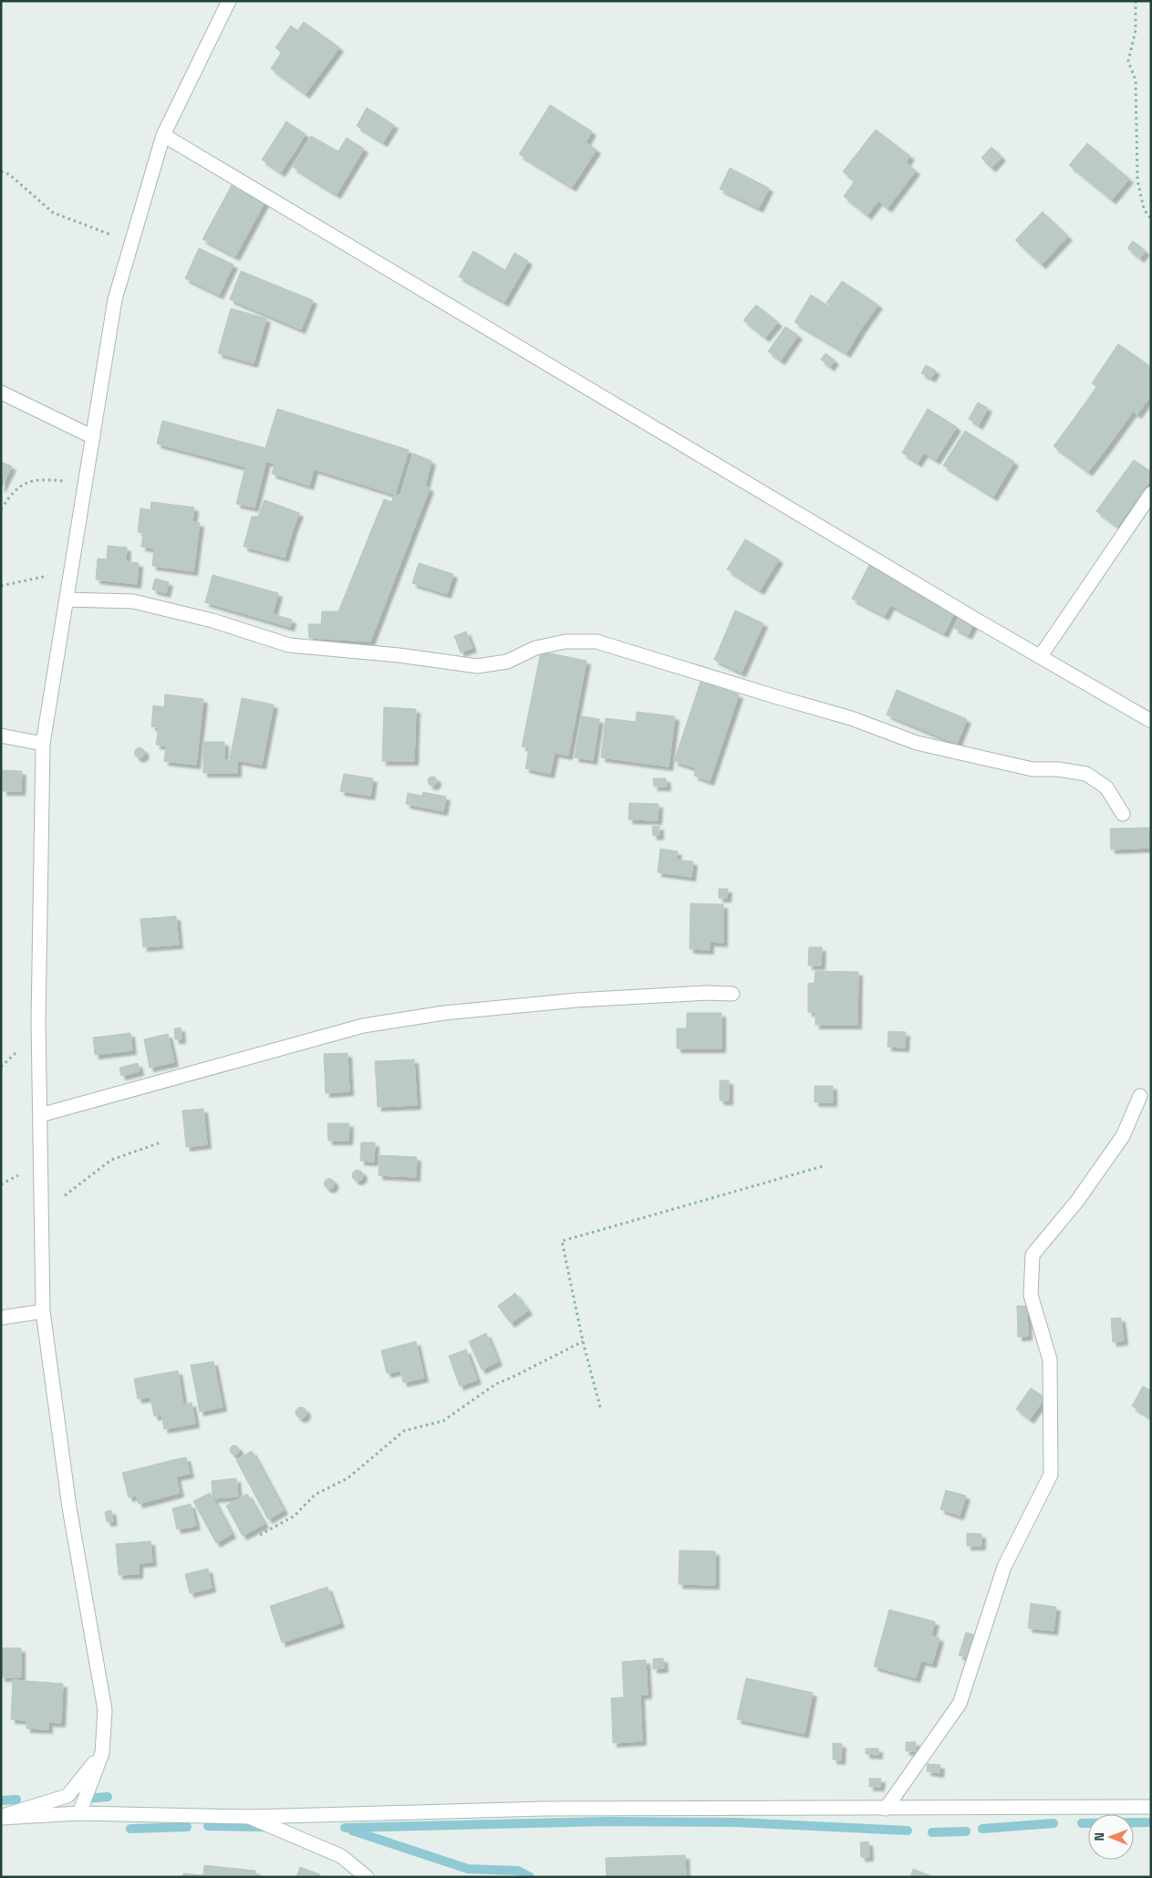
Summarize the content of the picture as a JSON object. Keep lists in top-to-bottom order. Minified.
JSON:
{"north":"left"}
